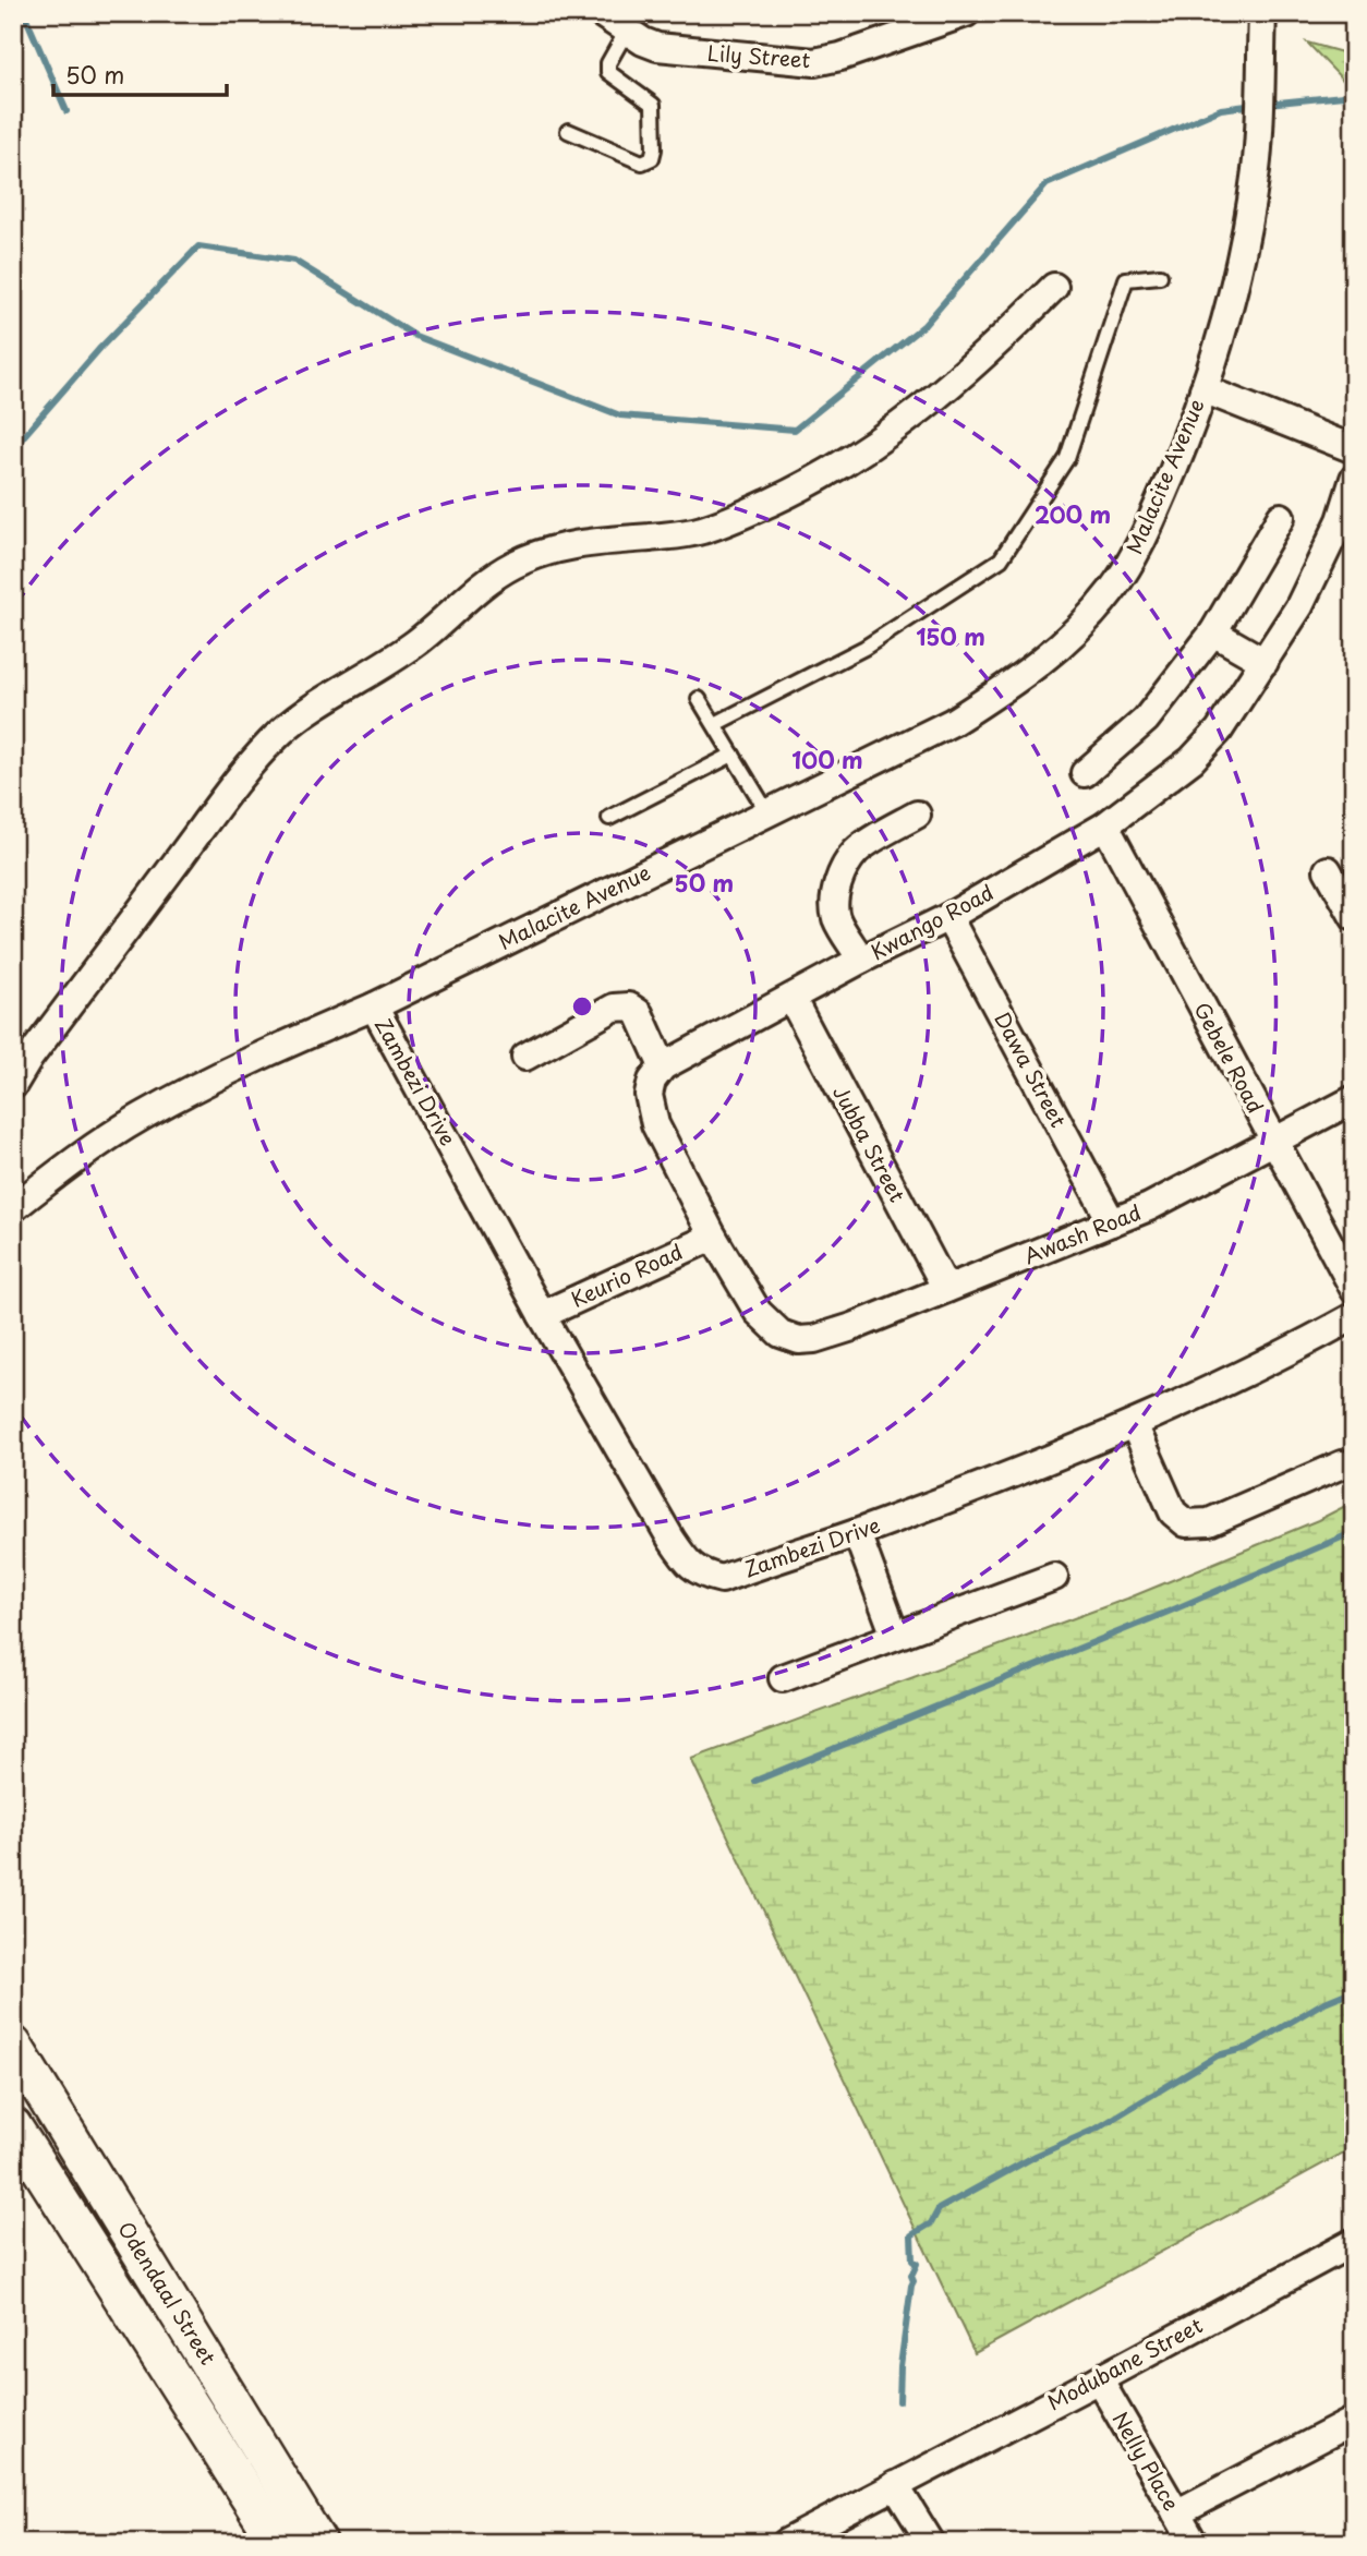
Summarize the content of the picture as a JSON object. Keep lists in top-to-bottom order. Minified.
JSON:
{"streets":{"street":["Lily Street","Malacite Avenue","Kwango Road","Gebele Road","Dawa Street","Zambezi Drive","Jubba Street","Awash Road","Keurio Road","Odendaal Street","Modubane Street","Nelly Place"]},"crossings":[["Malacite Avenue","Zambezi Drive"],["Kwango Road","Gebele Road"],["Kwango Road","Dawa Street"],["Kwango Road","Jubba Street"],["Gebele Road","Awash Road"],["Dawa Street","Awash Road"],["Zambezi Drive","Keurio Road"],["Jubba Street","Awash Road"],["Awash Road","Keurio Road"],["Modubane Street","Nelly Place"]],"scale_bar":"50 m","rings":["200 m","150 m","100 m","50 m"]}
